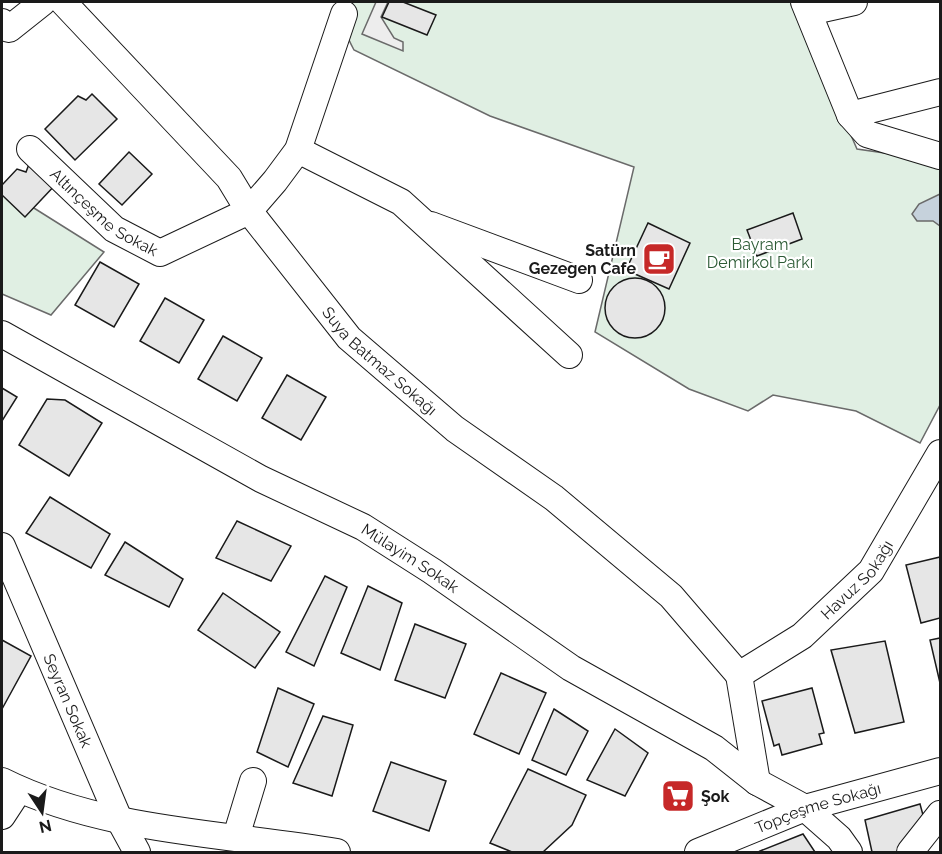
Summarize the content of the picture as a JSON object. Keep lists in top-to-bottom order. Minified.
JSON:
{"streets":{"street":["Altınçeşme Sokak","Suya Batmaz Sokağı","Mülayim Sokak","Havuz Sokağı","Seyran Sokak","Topçeşme Sokağı"]},"crossings":[["Altınçeşme Sokak","Suya Batmaz Sokağı"],["Suya Batmaz Sokağı","Havuz Sokağı"],["Mülayim Sokak","Topçeşme Sokağı"]],"parks":["Bayram Demirkol Parkı"],"places":{"cafe":["Satürn Gezegen Cafe"],"supermarket":["Şok"]},"north":"bottom"}
